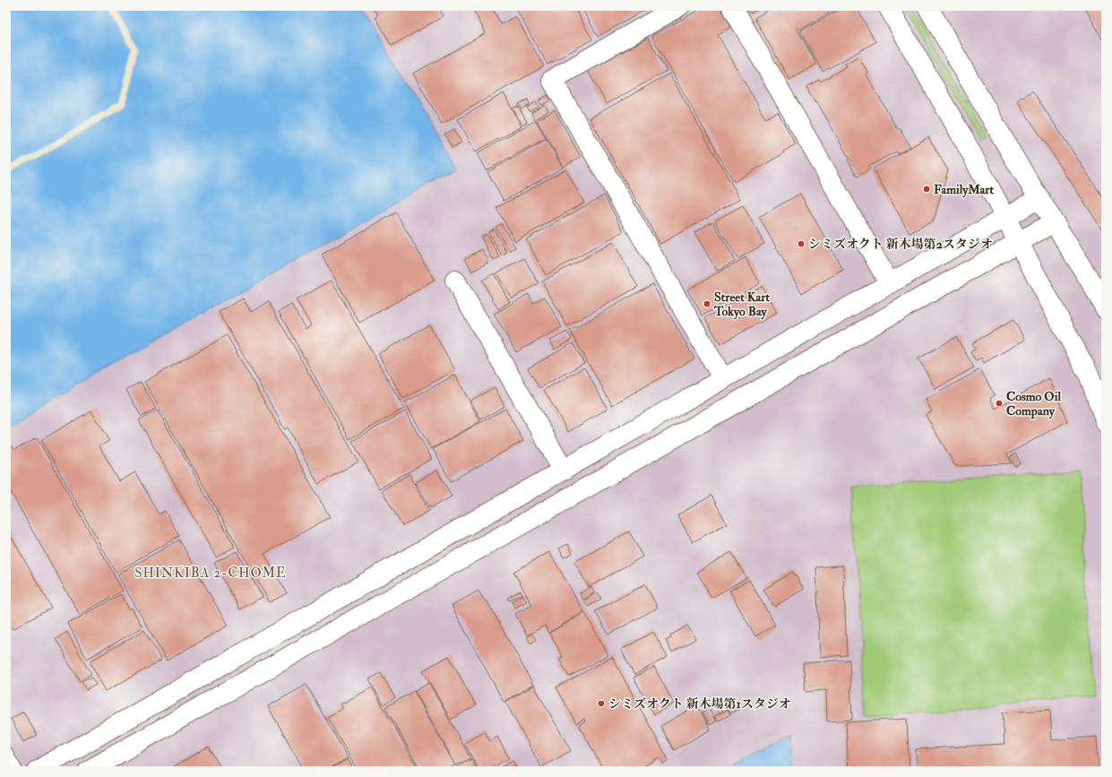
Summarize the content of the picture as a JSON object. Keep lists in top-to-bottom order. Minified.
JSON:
{"districts":["SHINKIBA 2-CHOME"],"places":["FamilyMart","シミズオクト 新木場第2スタジオ","Street Kart Tokyo Bay","Cosmo Oil Company","シミズオクト 新木場第1スタジオ"]}
